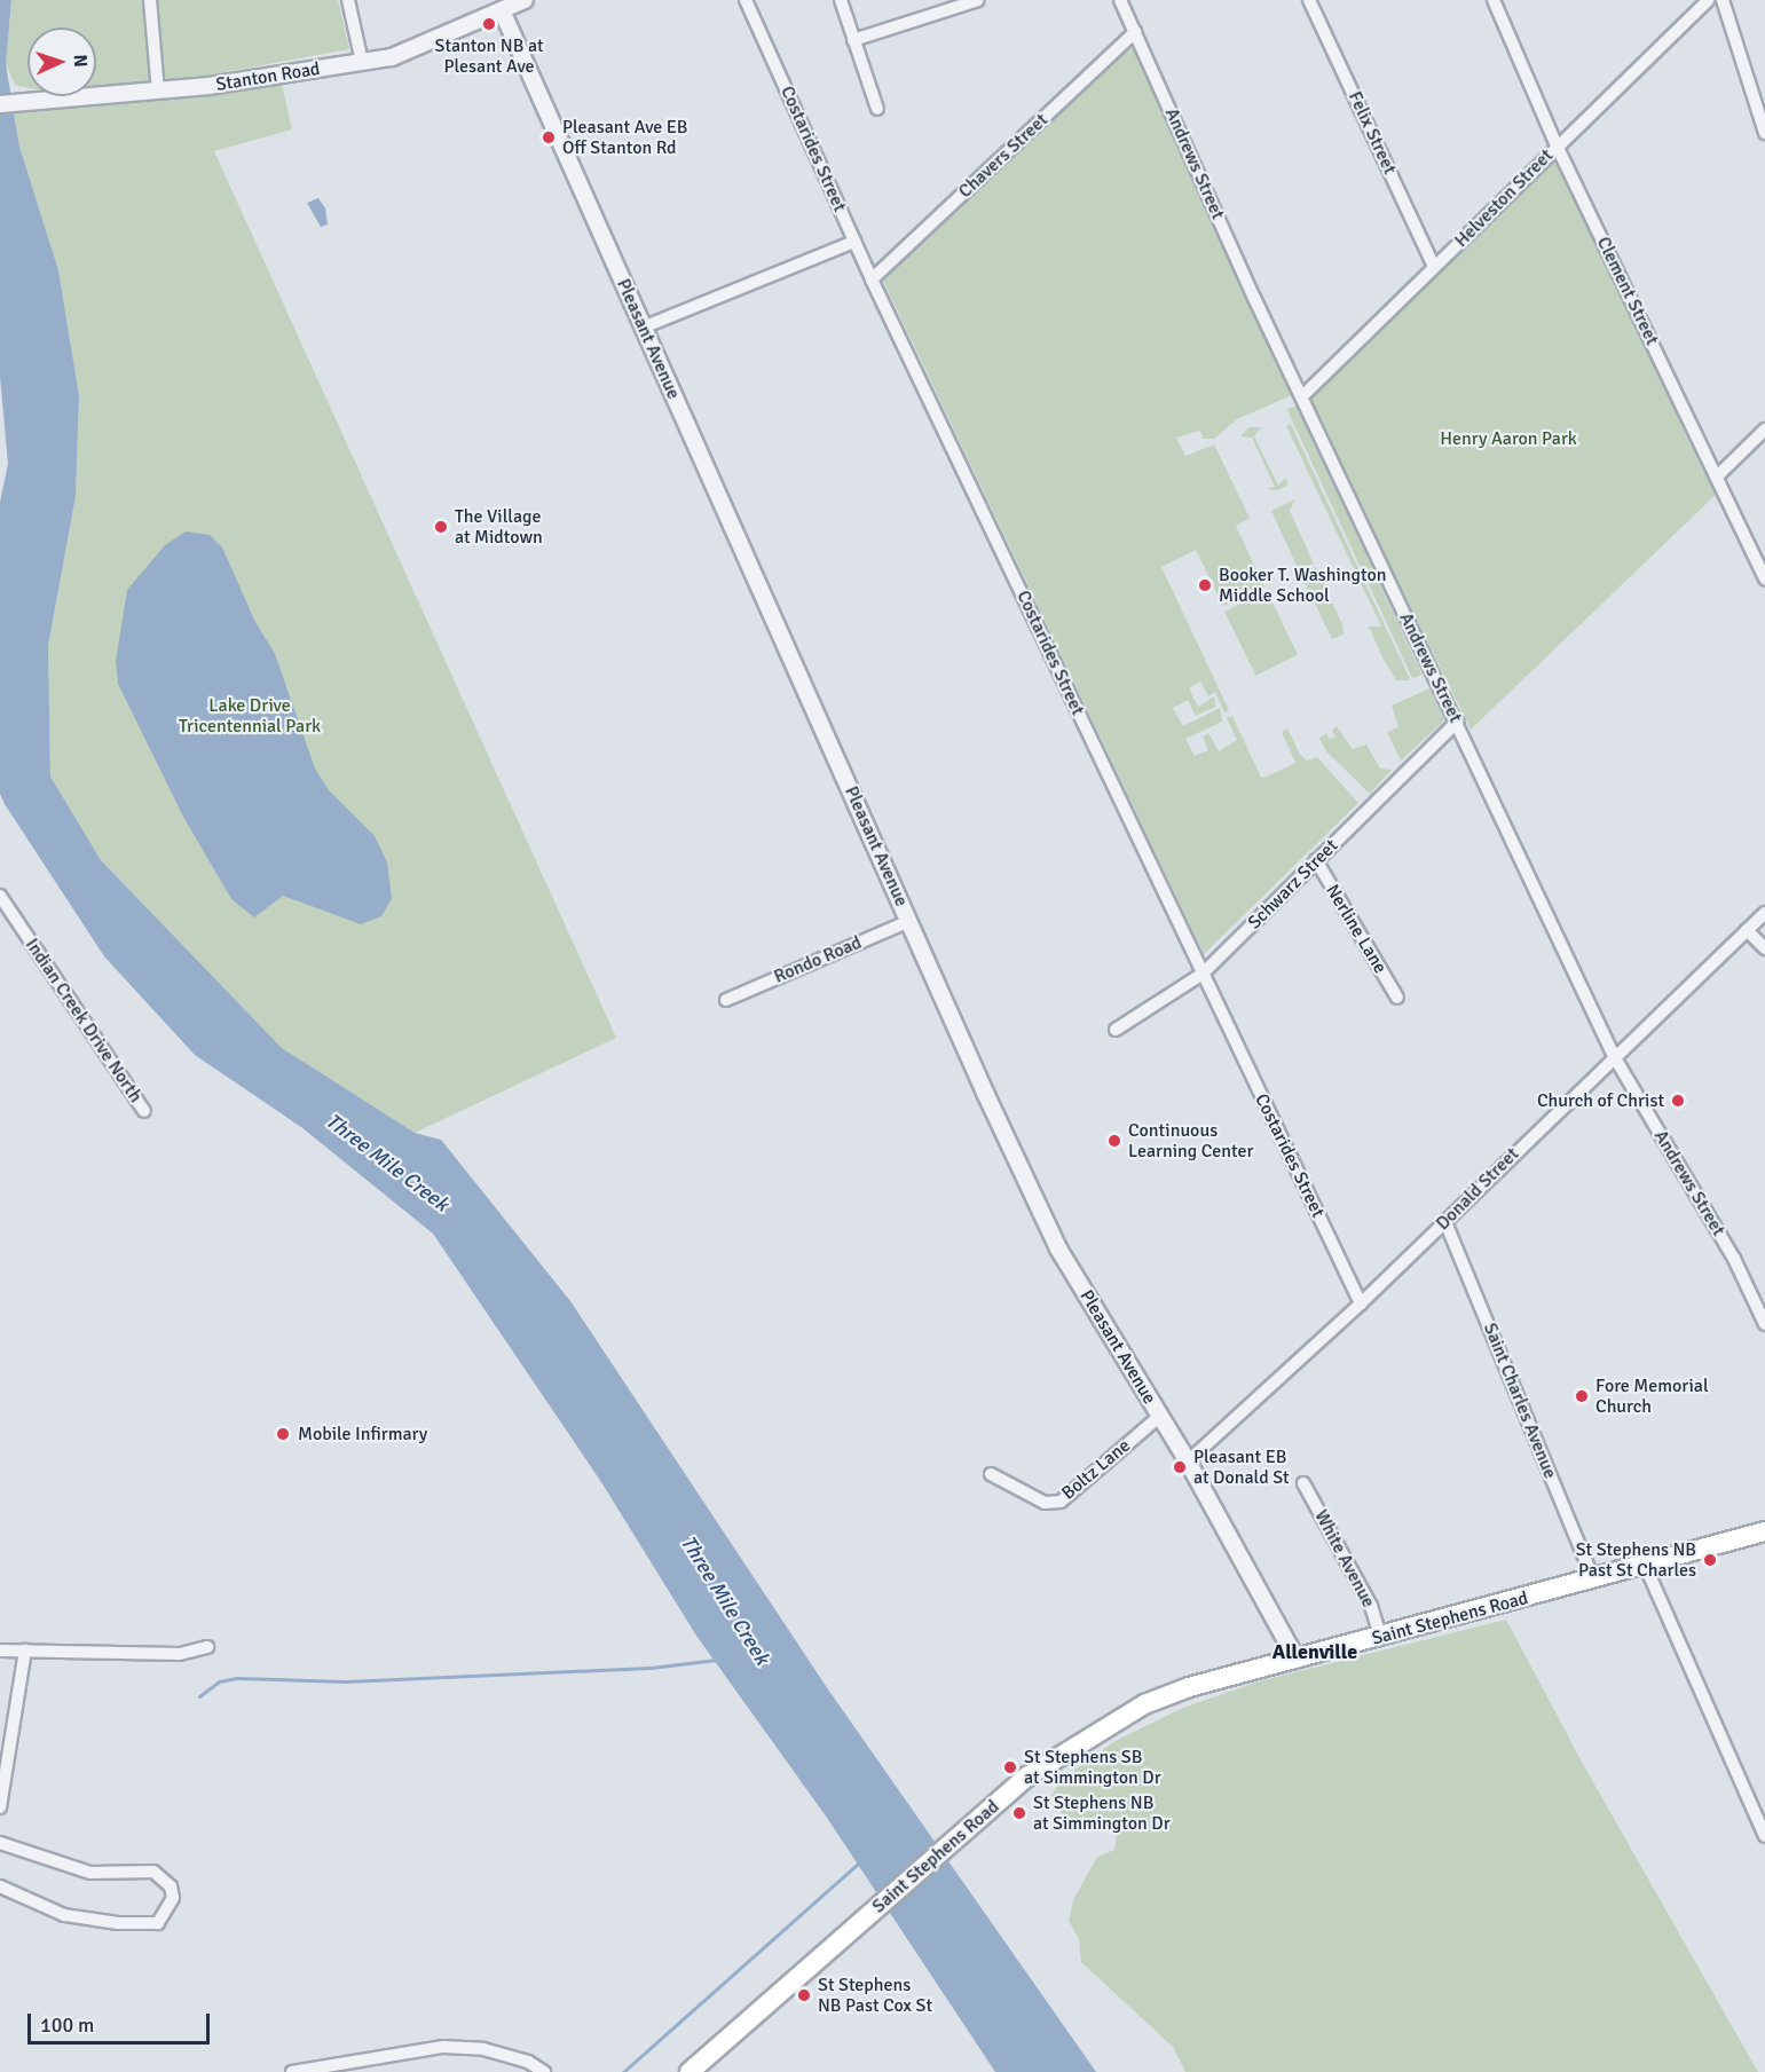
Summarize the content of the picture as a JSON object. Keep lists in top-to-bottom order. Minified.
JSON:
{"streets":{"main road":["Saint Stephens Road"],"street":["Stanton Road","Felix Street","Costarides Street","Chavers Street","Andrews Street","Helveston Street","Clement Street","Pleasant Avenue","Schwarz Street","Nerline Lane","Rondo Road","Indian Creek Drive North","Donald Street","Saint Charles Avenue","Boltz Lane","White Avenue"]},"crossings":[["Stanton Road","Pleasant Avenue"],["Felix Street","Helveston Street"],["Costarides Street","Chavers Street"],["Costarides Street","Schwarz Street"],["Costarides Street","Donald Street"],["Chavers Street","Andrews Street"],["Andrews Street","Helveston Street"],["Andrews Street","Schwarz Street"],["Andrews Street","Donald Street"],["Helveston Street","Clement Street"],["Pleasant Avenue","Rondo Road"],["Pleasant Avenue","Donald Street"],["Pleasant Avenue","Boltz Lane"],["Pleasant Avenue","Saint Stephens Road"],["Schwarz Street","Nerline Lane"],["Donald Street","Saint Charles Avenue"],["Saint Charles Avenue","Saint Stephens Road"],["White Avenue","Saint Stephens Road"]],"districts":["Allenville"],"water":["Three Mile Creek"],"parks":["Henry Aaron Park","Lake Drive Tricentennial Park"],"places":["Stanton NB at Plesant Ave","Pleasant Ave EB Off Stanton Rd","The Village at Midtown","Booker T. Washington Middle School","Church of Christ","Continuous Learning Center","Fore Memorial Church","Mobile Infirmary","Pleasant EB at Donald St","St Stephens NB Past St Charles","St Stephens SB at Simmington Dr","St Stephens NB at Simmington Dr","St Stephens NB Past Cox St"],"scale_bar":"100 m","north":"right"}
